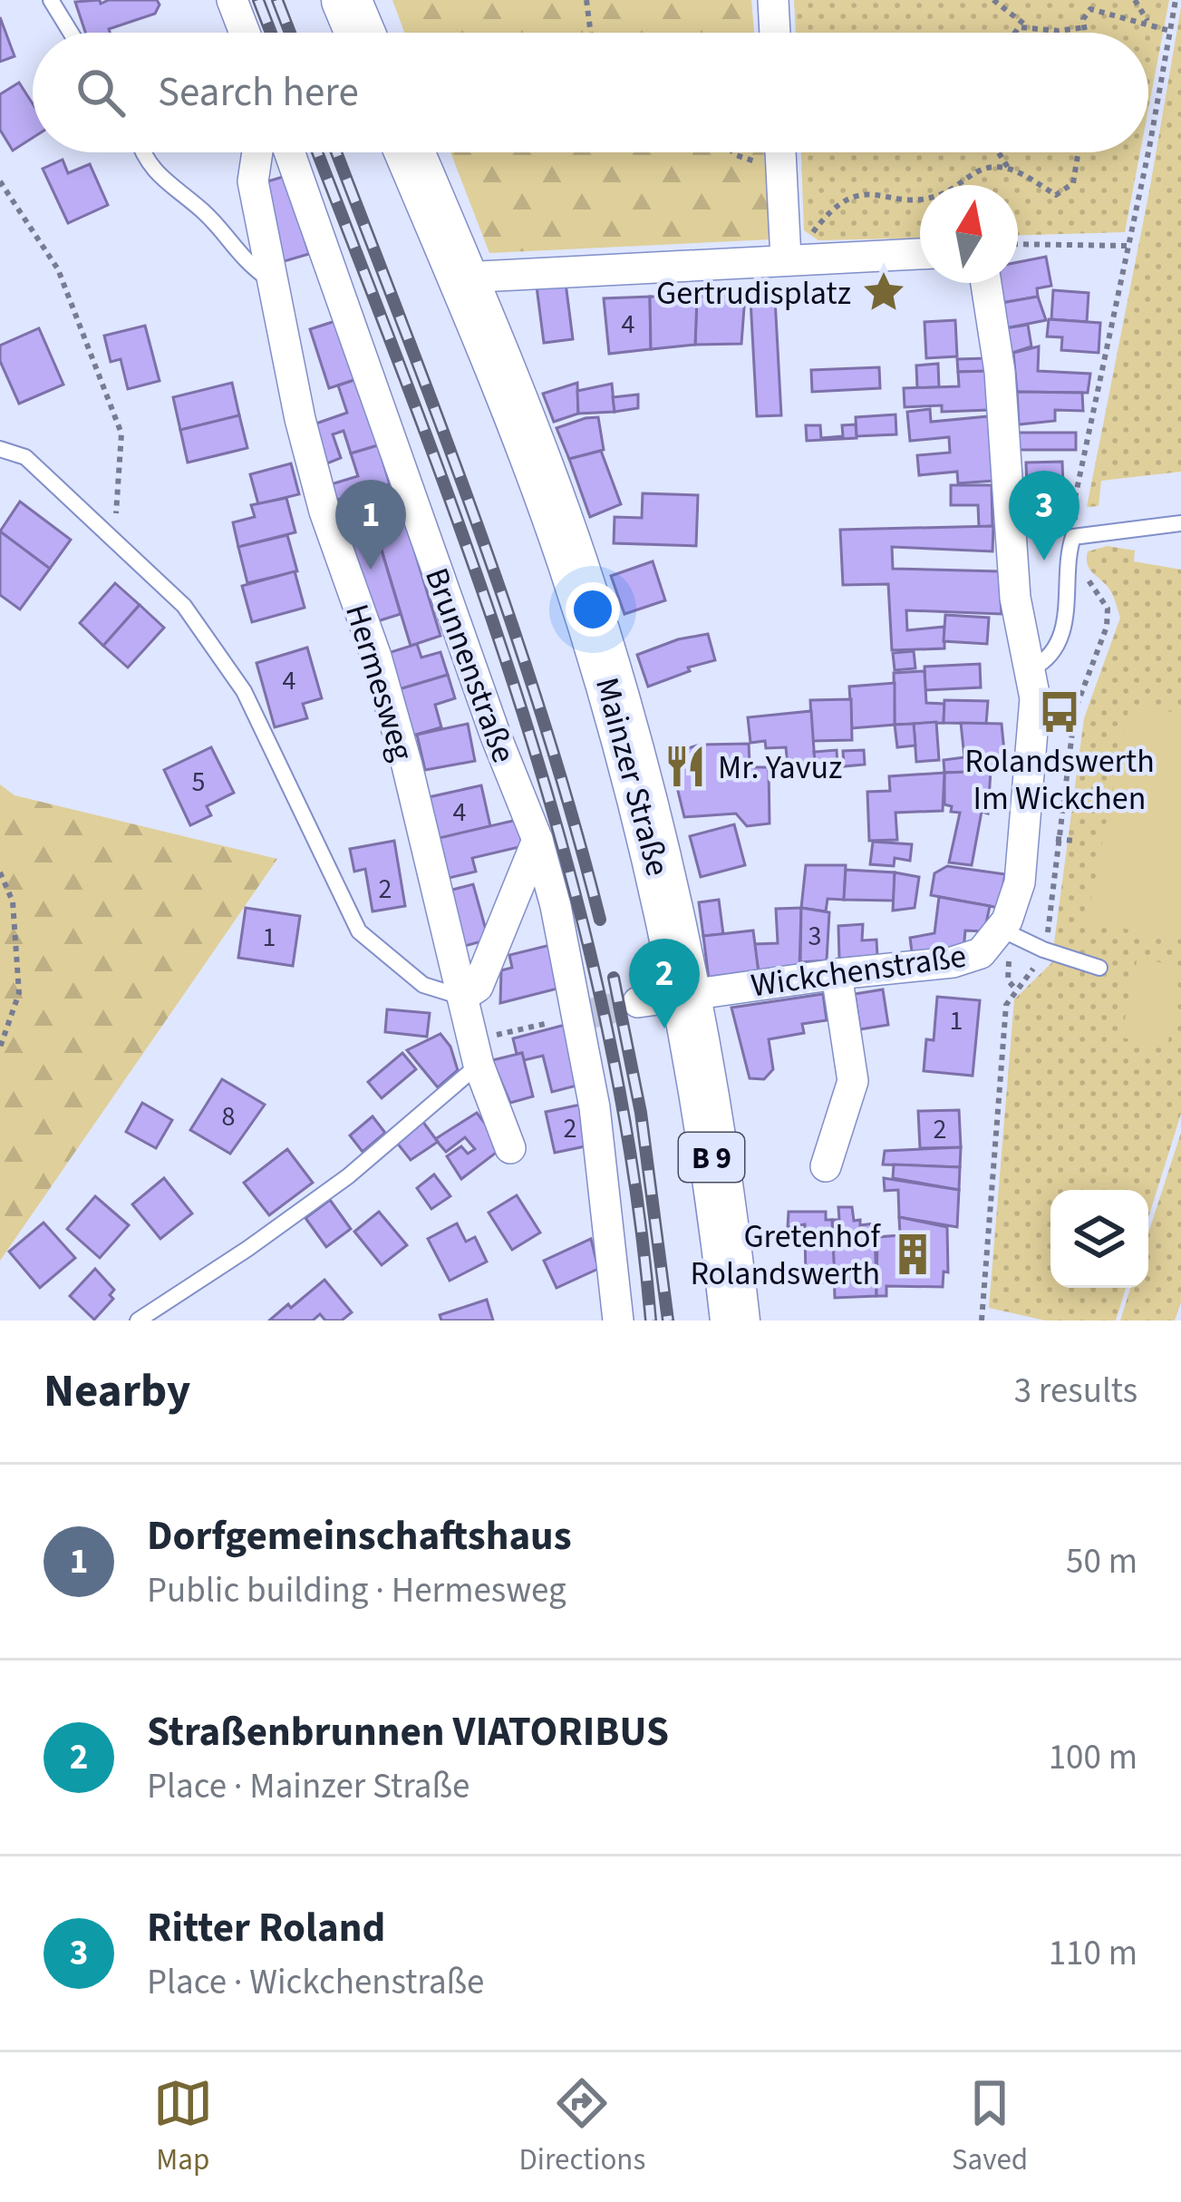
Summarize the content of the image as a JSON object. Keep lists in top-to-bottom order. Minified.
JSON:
{"streets":{"main road":["Mainzer Straße","B 9"],"street":["Brunnenstraße","Hermesweg","Wickchenstraße"]},"crossings":[["Mainzer Straße","Wickchenstraße"]],"places":{"place":["Gertrudisplatz"],"bus stop":["Rolandswerth Im Wickchen"],"restaurant":["Mr. Yavuz"],"building":["Gretenhof Rolandswerth"]},"house_numbers":["4","4","5","4","2","3","1","1","8","2","2"],"north":"top","page":{"search":"Search here","pins":["3","1","2"],"heading":["Nearby","3 results"],"list":[{"mark":"1","name":"Dorfgemeinschaftshaus","note":"Public building · Hermesweg","value":"50 m"},{"mark":"2","name":"Straßenbrunnen VIATORIBUS","note":"Place · Mainzer Straße","value":"100 m"},{"mark":"3","name":"Ritter Roland","note":"Place · Wickchenstraße","value":"110 m"}],"nav":["Map","Directions","Saved"]}}
